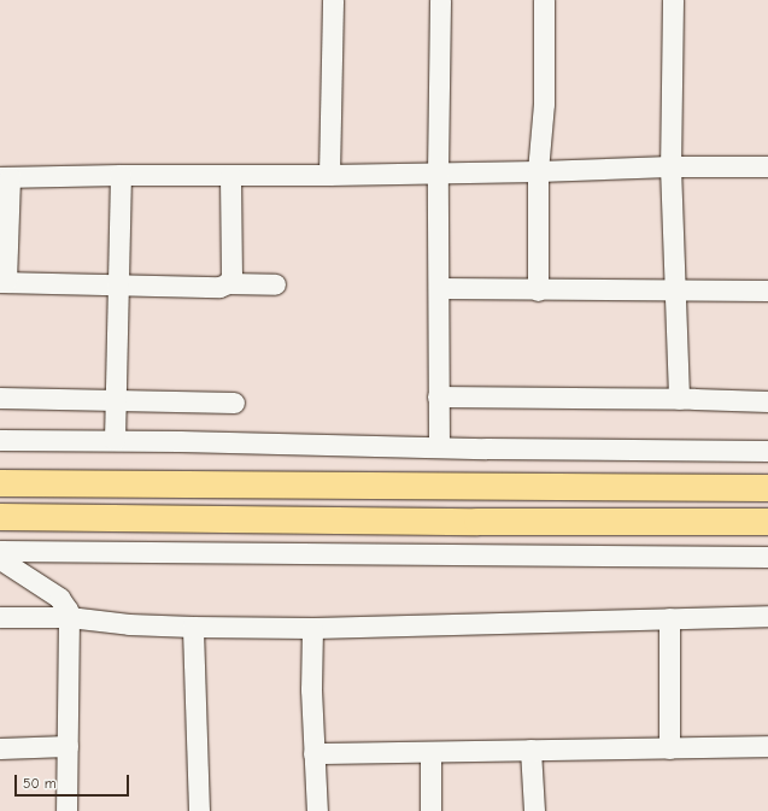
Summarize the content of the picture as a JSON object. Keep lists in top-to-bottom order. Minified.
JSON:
{"scale_bar":"50 m"}
